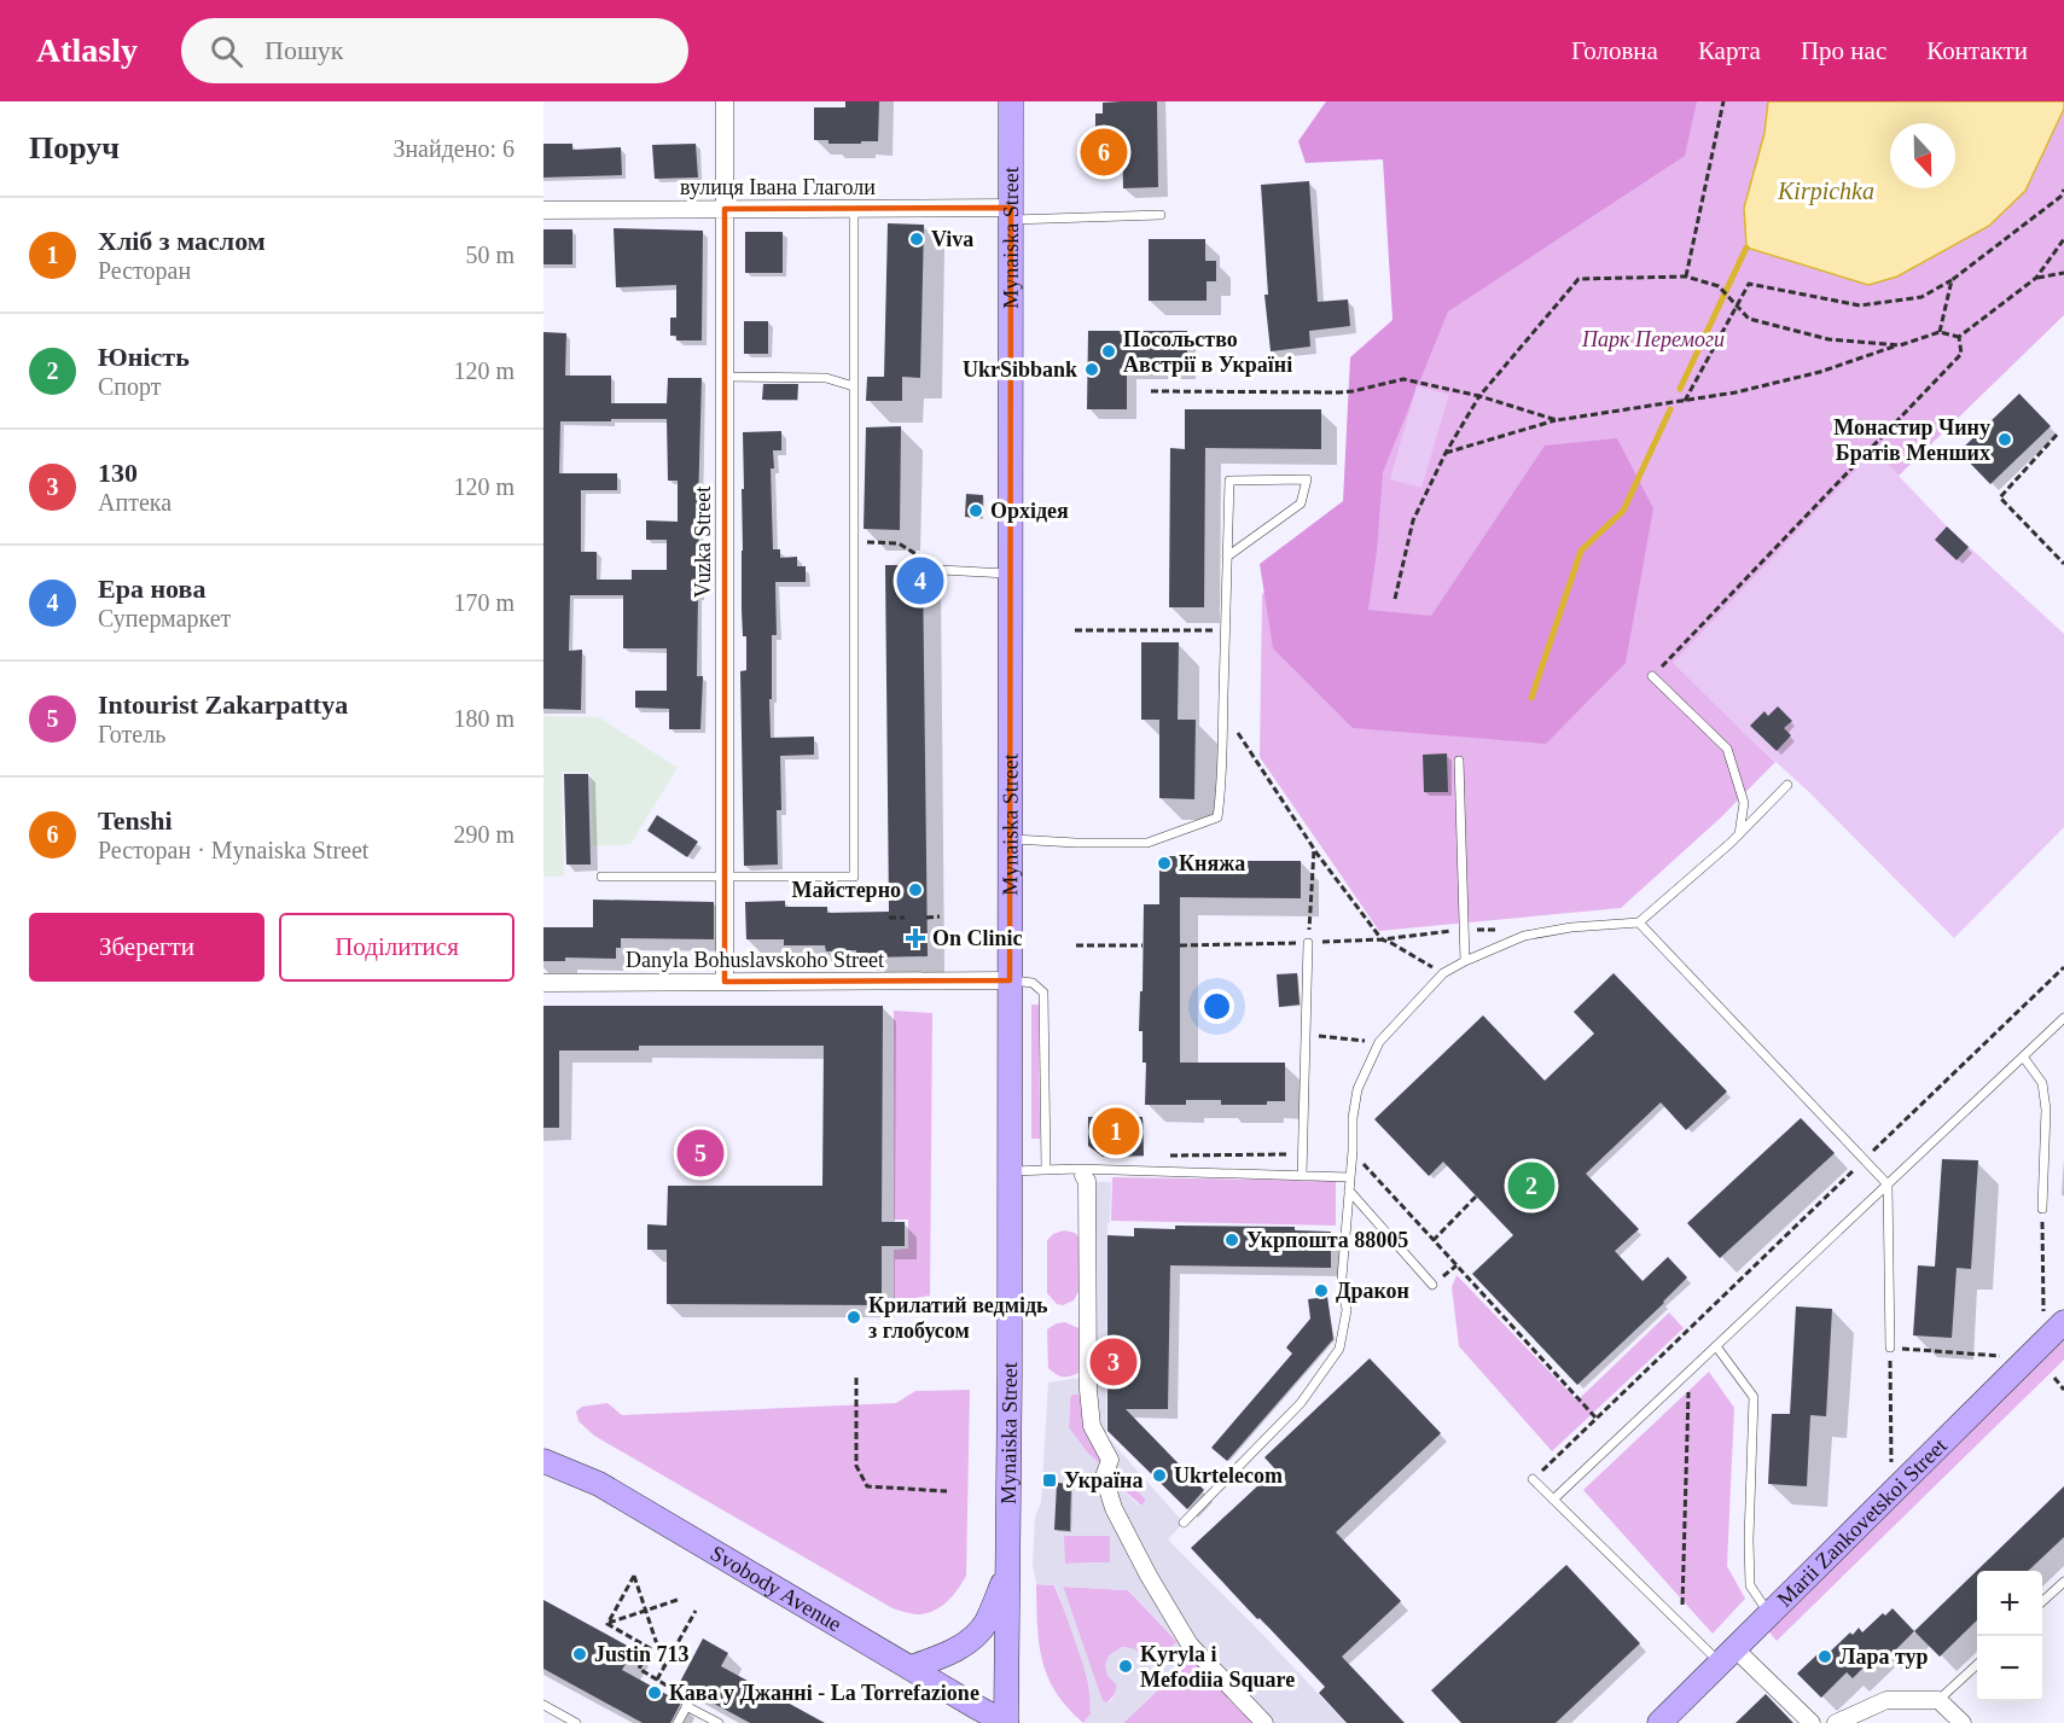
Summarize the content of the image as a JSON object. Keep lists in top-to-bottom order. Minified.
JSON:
{"streets":{"main road":["Mynaiska Street","Marii Zankovetskoi Street","Svobody Avenue"],"street":["вулиця Івана Глаголи","Vuzka Street","Danyla Bohuslavskoho Street"]},"crossings":[["вулиця Івана Глаголи","Mynaiska Street"],["вулиця Івана Глаголи","Vuzka Street"],["Mynaiska Street","Danyla Bohuslavskoho Street"],["Mynaiska Street","Svobody Avenue"],["Vuzka Street","Danyla Bohuslavskoho Street"]],"water":["Kirpichka"],"parks":["Парк Перемоги"],"places":{"other":["Viva","Посольство Австрії в Україні","UkrSibbank","Монастир Чину Братів Менших","Орхідея","Княжа","Майстерно","Укрпошта 88005","Дракон","Крилатий ведмідь з глобусом","Ukrtelecom","Justin 713","Лара тур","Kyryla i Mefodiia Square","Кава у Джанні - La Torrefazione"],"health":["On Clinic"],"transit":["Україна"]},"north":"bottom","page":{"header":"Atlasly","search":"Пошук","nav":["Головна","Карта","Про нас","Контакти"],"heading":["Поруч","Знайдено: 6"],"pins":["6","4","1","5","2","3"],"list":[{"mark":"1","name":"Хліб з маслом","note":"Ресторан","value":"50 m"},{"mark":"2","name":"Юність","note":"Спорт","value":"120 m"},{"mark":"3","name":"130","note":"Аптека","value":"120 m"},{"mark":"4","name":"Ера нова","note":"Супермаркет","value":"170 m"},{"mark":"5","name":"Intourist Zakarpattya","note":"Готель","value":"180 m"},{"mark":"6","name":"Tenshi","note":"Ресторан · Mynaiska Street","value":"290 m"}],"buttons":["Зберегти","Поділитися"],"map_buttons":["+","−"]}}
